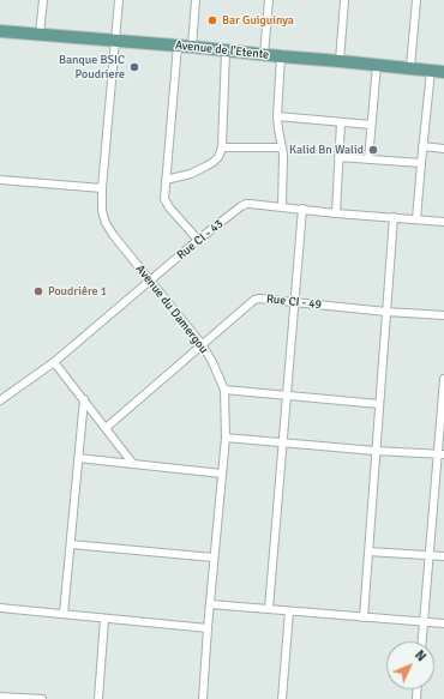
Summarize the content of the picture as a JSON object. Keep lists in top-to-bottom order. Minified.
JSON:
{"streets":{"main road":["Avenue de l'Etente"],"street":["Rue CI - 43","Rue CI - 49","Avenue du Damergou"]},"crossings":[["Avenue de l'Etente","Avenue du Damergou"],["Rue CI - 43","Avenue du Damergou"],["Rue CI - 49","Avenue du Damergou"]],"places":["Bar Guiguinya","Banque BSIC Poudriere","Kalid Bn Walid","Poudriêre 1"],"north":"top right"}
